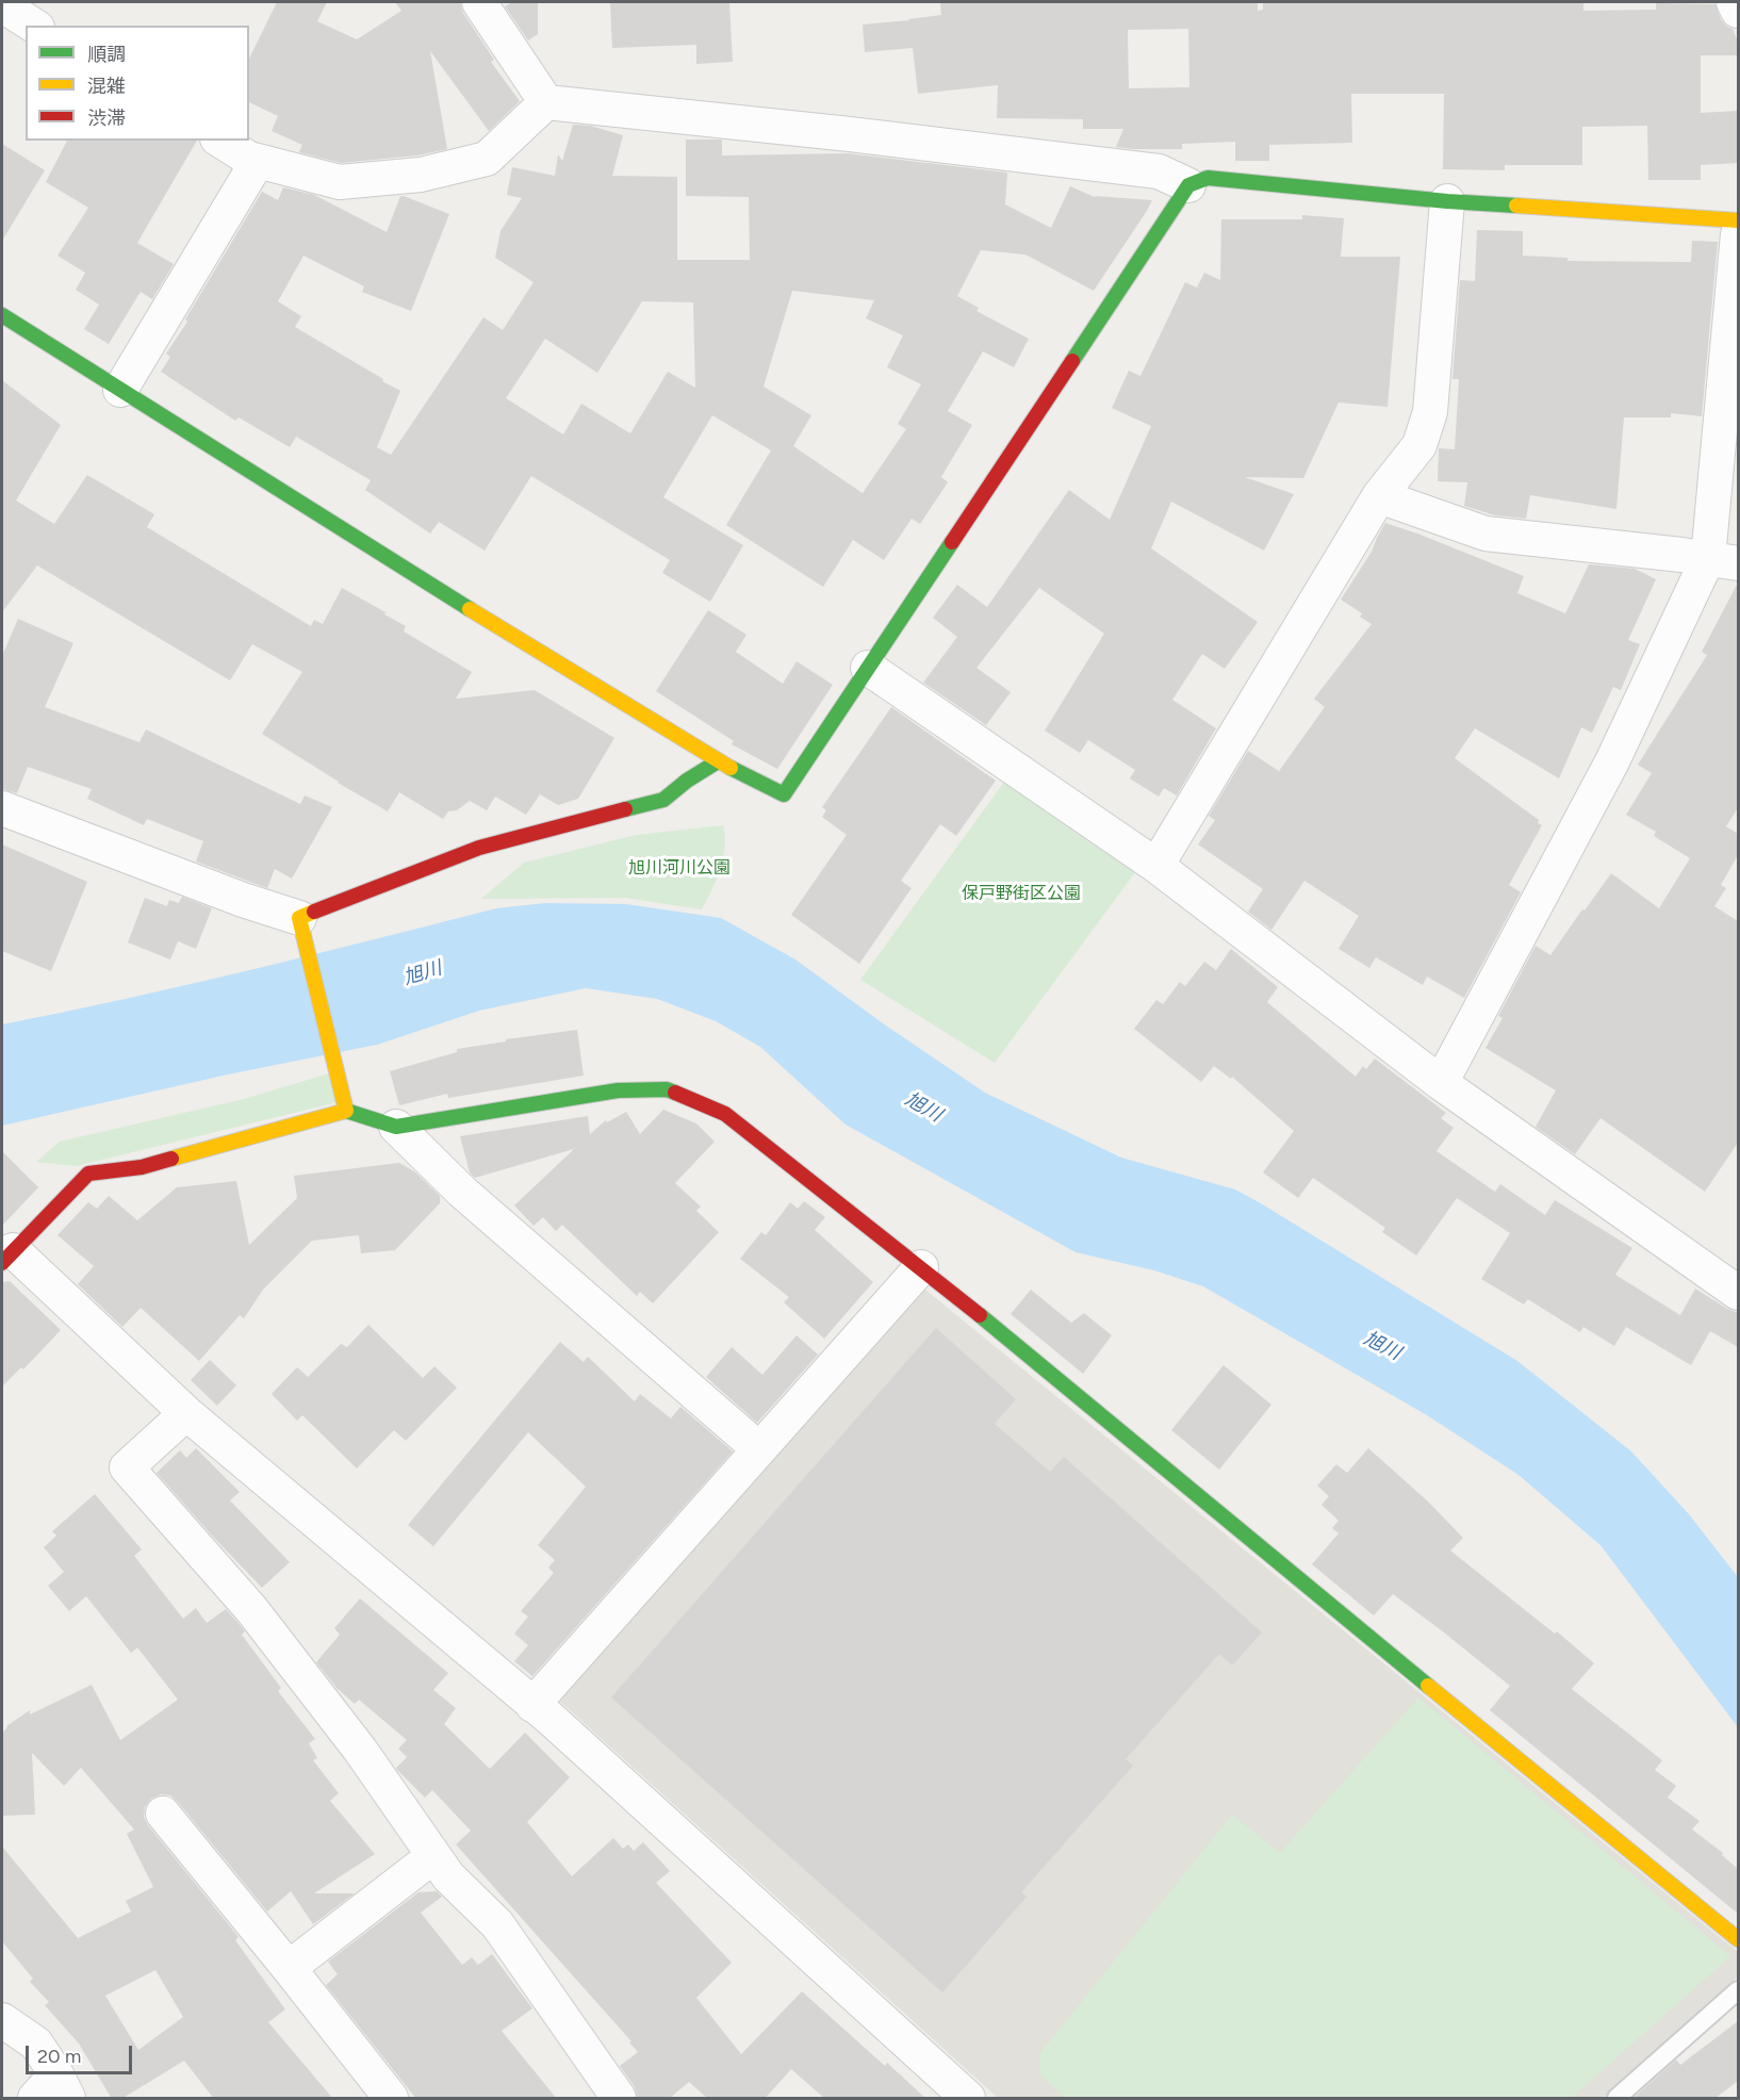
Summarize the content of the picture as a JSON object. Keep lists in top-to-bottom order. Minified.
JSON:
{"water":["旭川"],"parks":["旭川河川公園","保戸野街区公園"],"legend":["順調","混雑","渋滞"],"scale_bar":"20 m"}
